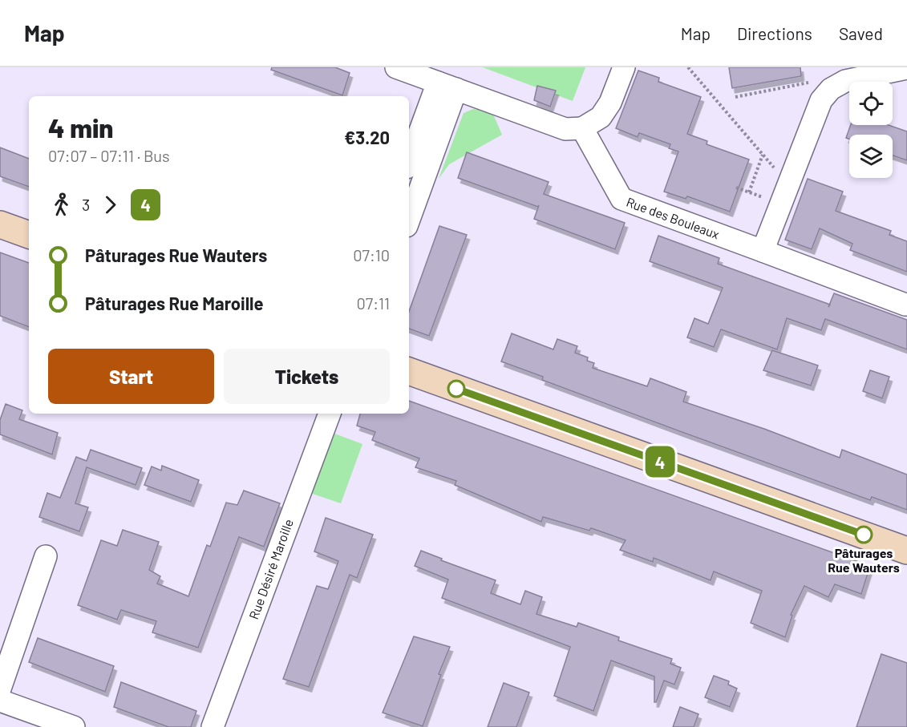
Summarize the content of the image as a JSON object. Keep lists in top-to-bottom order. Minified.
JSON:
{"streets":{"street":["Rue des Bouleaux","Rue Désiré Maroille"]},"places":["Pâturages Rue Wauters"],"lines":["bus line 4"],"page":{"header":"Map","nav":["Map","Directions","Saved"],"on_map":"4","heading":["4 min","07:07 – 07:11 · Bus","€3.20"],"legs":["3","4"],"list":[{"name":"Pâturages Rue Wauters","value":"07:10"},{"name":"Pâturages Rue Maroille","value":"07:11"}],"buttons":["Start","Tickets"]}}
